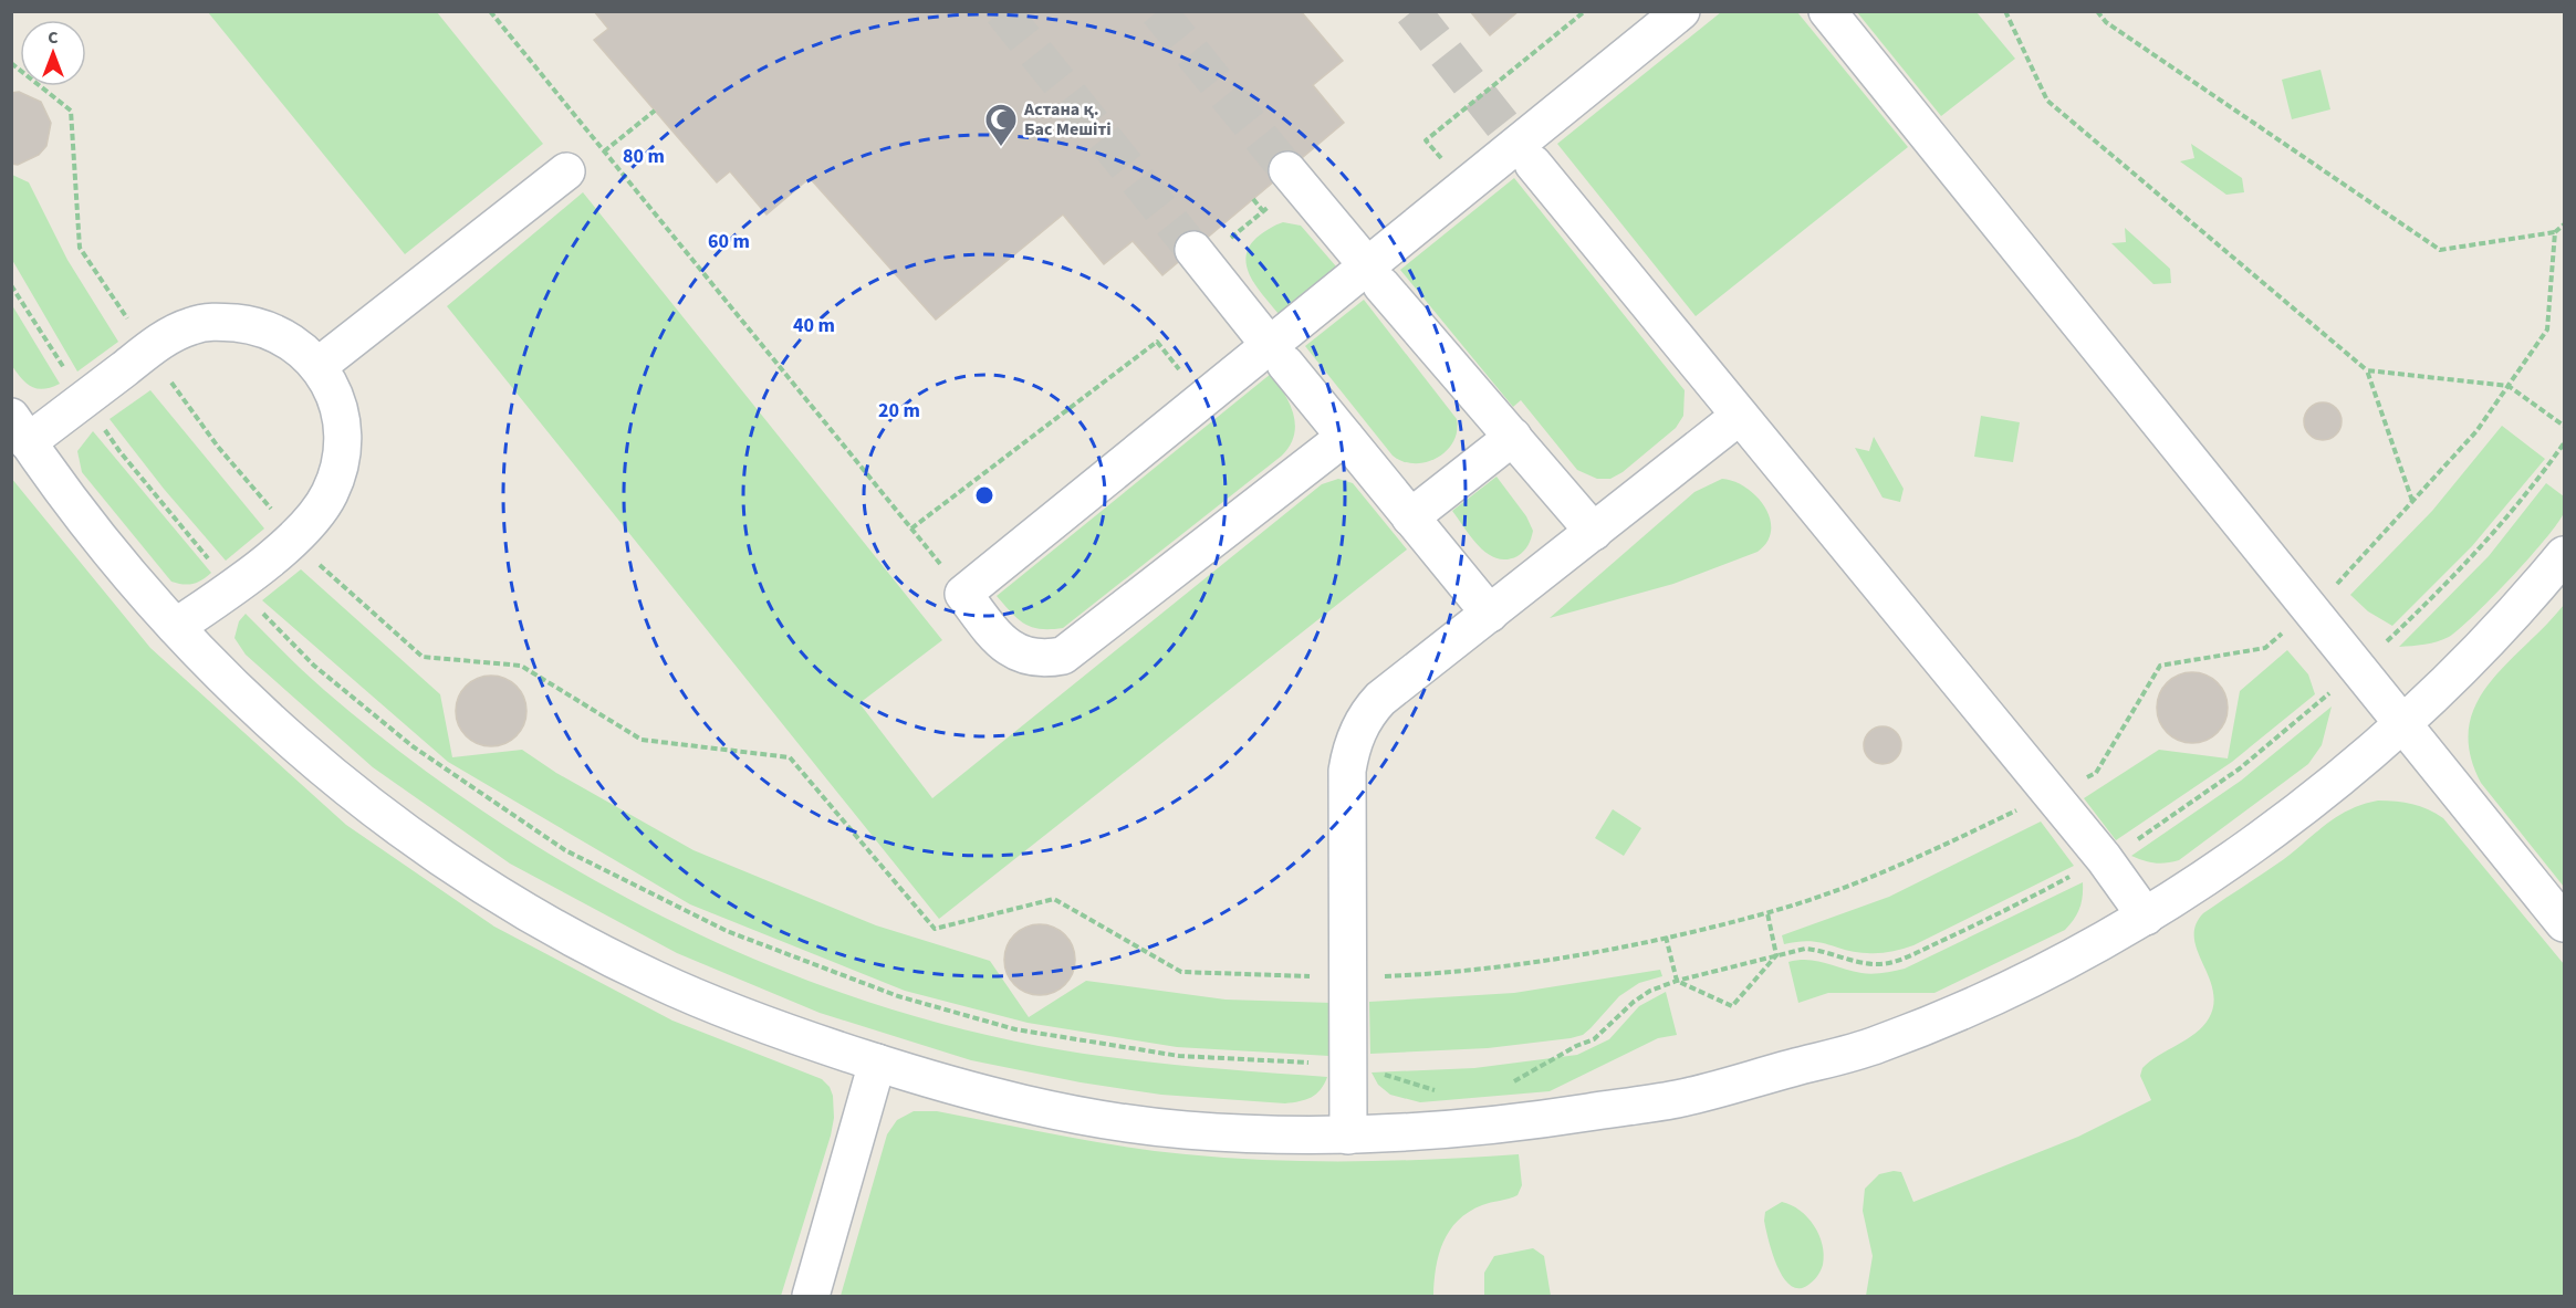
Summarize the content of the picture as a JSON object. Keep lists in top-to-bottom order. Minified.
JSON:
{"places":{"mosque":["Астана қ. Бас Мешіті"]},"north":"top","rings":["80 m","60 m","40 m","20 m"]}
